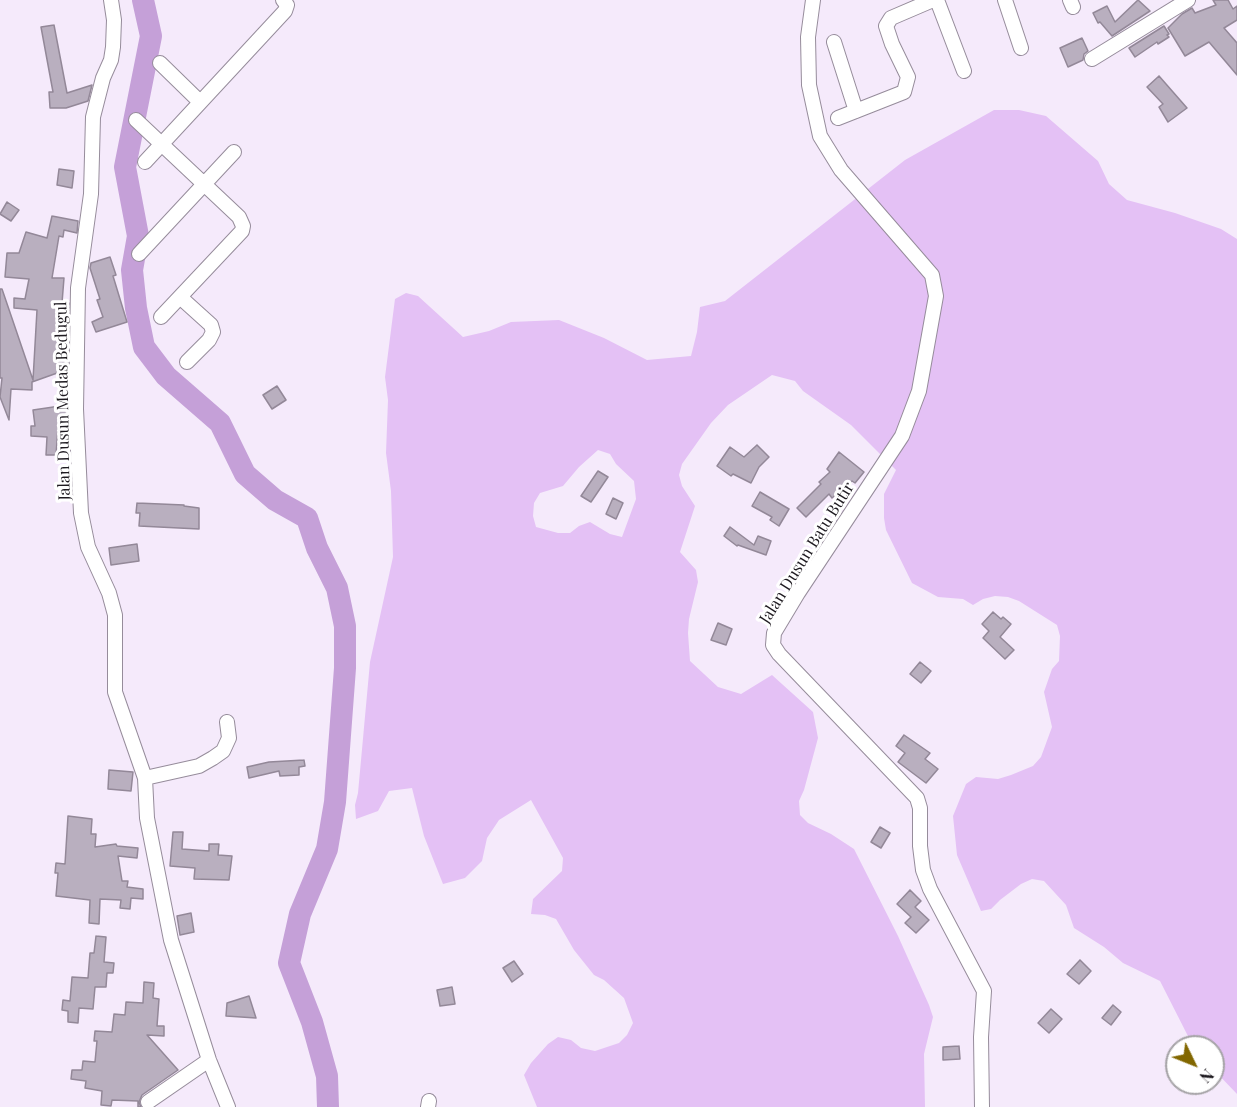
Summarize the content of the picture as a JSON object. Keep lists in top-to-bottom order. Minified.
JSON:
{"streets":{"street":["Jalan Dusun Medas Bedugul","Jalan Dusun Batu Butir"]},"north":"bottom right"}
